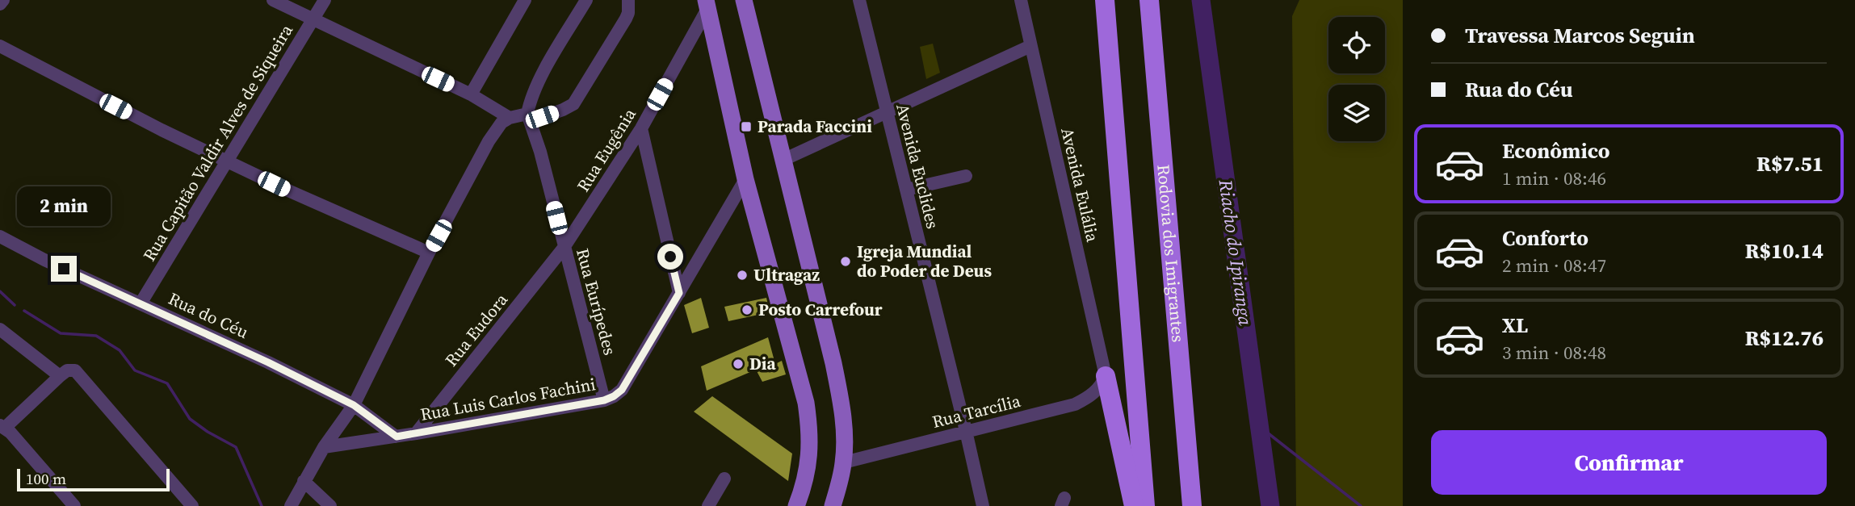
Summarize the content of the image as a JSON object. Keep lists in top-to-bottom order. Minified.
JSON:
{"streets":{"highway":["Rodovia dos Imigrantes"],"street":["Rua Capitão Valdir Alves de Siqueira","Rua Eugênia","Avenida Euclides","Avenida Eulália","Rua Eurípedes","Rua do Céu","Rua Eudora","Rua Luis Carlos Fachini","Rua Tarcília"]},"crossings":[["Rua Capitão Valdir Alves de Siqueira","Rua do Céu"],["Rua Eugênia","Rua Eurípedes"],["Rua Eugênia","Rua Eudora"],["Avenida Euclides","Rua Tarcília"],["Avenida Eulália","Rua Tarcília"],["Rua Eurípedes","Rua Eudora"],["Rua Eurípedes","Rua Luis Carlos Fachini"],["Rua do Céu","Rua Luis Carlos Fachini"],["Rua Eudora","Rua Luis Carlos Fachini"]],"water":["Riacho do Ipiranga"],"places":{"transit":["Parada Faccini"],"other":["Igreja Mundial do Poder de Deus","Ultragaz","Posto Carrefour","Dia"]},"scale_bar":"100 m","page":{"banner":["Travessa Marcos Seguin","Rua do Céu"],"list":[{"name":"Econômico","note":"1 min · 08:46","value":"R$7.51"},{"name":"Conforto","note":"2 min · 08:47","value":"R$10.14"},{"name":"XL","note":"3 min · 08:48","value":"R$12.76"}],"bubble":"2 min","buttons":"Confirmar","scale":"100 m"}}
